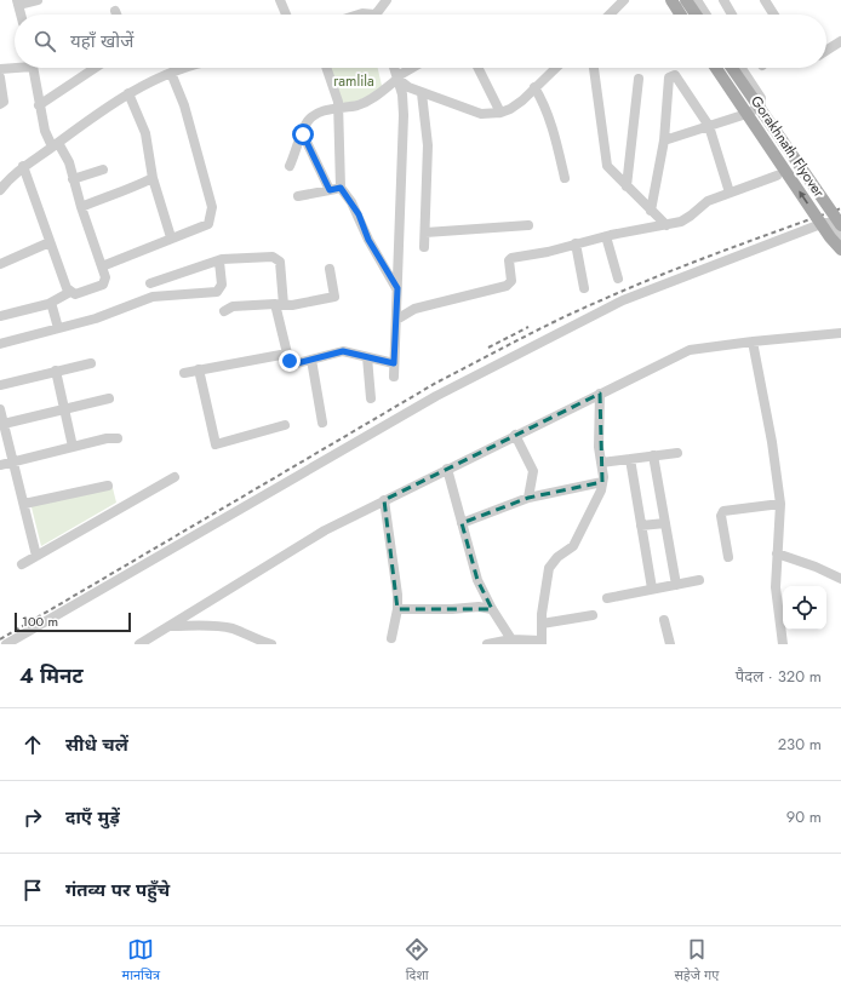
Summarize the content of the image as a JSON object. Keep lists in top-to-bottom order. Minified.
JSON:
{"streets":{"main road":["Gorakhnath Flyover"]},"parks":["ramlila"],"scale_bar":"100 m","page":{"search":"यहाँ खोजें","scale":"100 m","heading":["4 मिनट","पैदल · 320 m"],"list":[["सीधे चलें","230 m"],["दाएँ मुड़ें","90 m"],"गंतव्य पर पहुँचे"],"nav":["मानचित्र","दिशा","सहेजे गए"]}}
